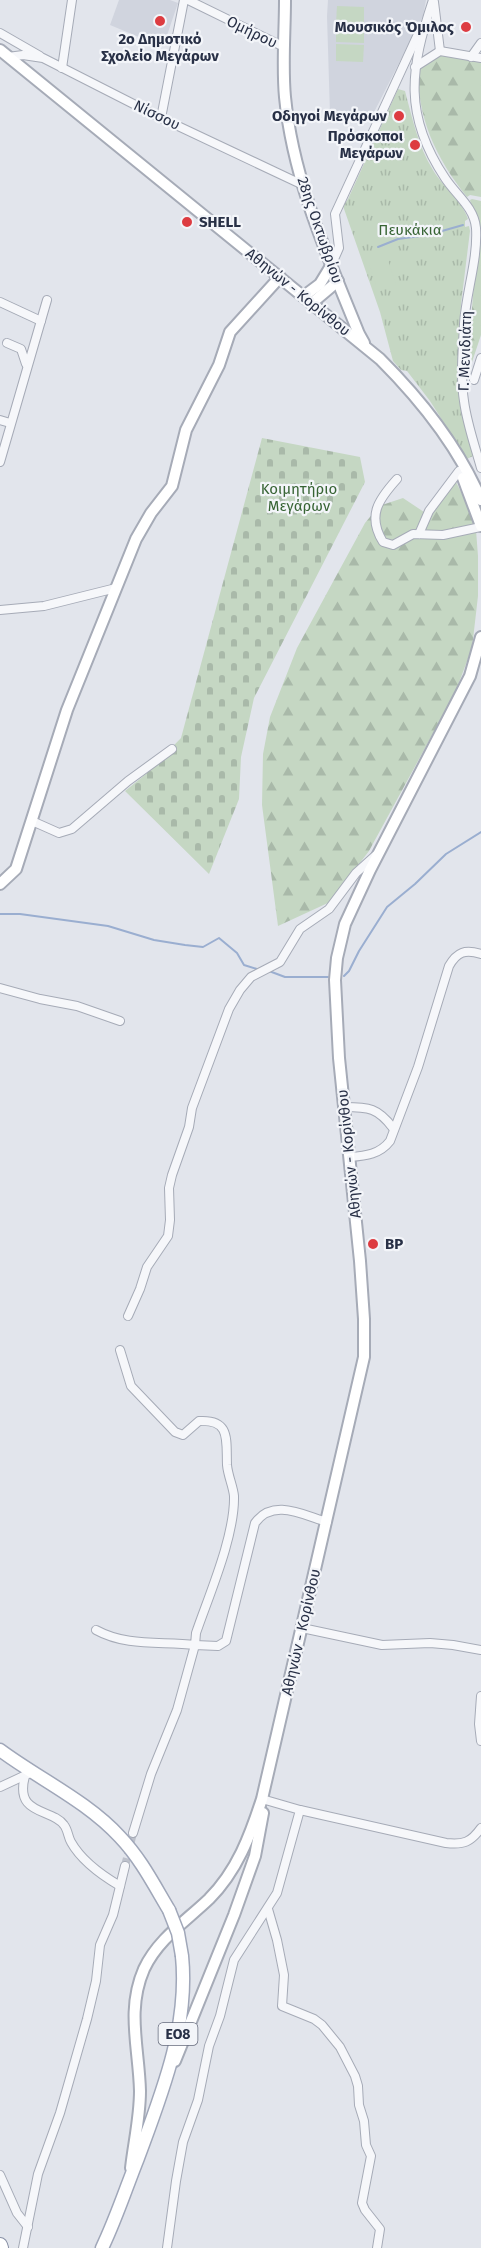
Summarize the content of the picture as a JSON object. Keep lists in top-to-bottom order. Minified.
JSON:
{"streets":{"main road":["28ης Οκτωβρίου","Αθηνών - Κορίνθου","ΕΟ8"],"street":["Ομήρου","Νίσσου","Γ. Μενιδιάτη"]},"crossings":[["Ομήρου","28ης Οκτωβρίου"],["Νίσσου","28ης Οκτωβρίου"],["Νίσσου","Αθηνών - Κορίνθου"],["28ης Οκτωβρίου","Αθηνών - Κορίνθου"]],"parks":["Πευκάκια","Κοιμητήριο Μεγάρων"],"places":["2ο Δημοτικό Σχολείο Μεγάρων","Μουσικός Όμιλος","Οδηγοί Μεγάρων","Πρόσκοποι Μεγάρων","SHELL","BP"]}
